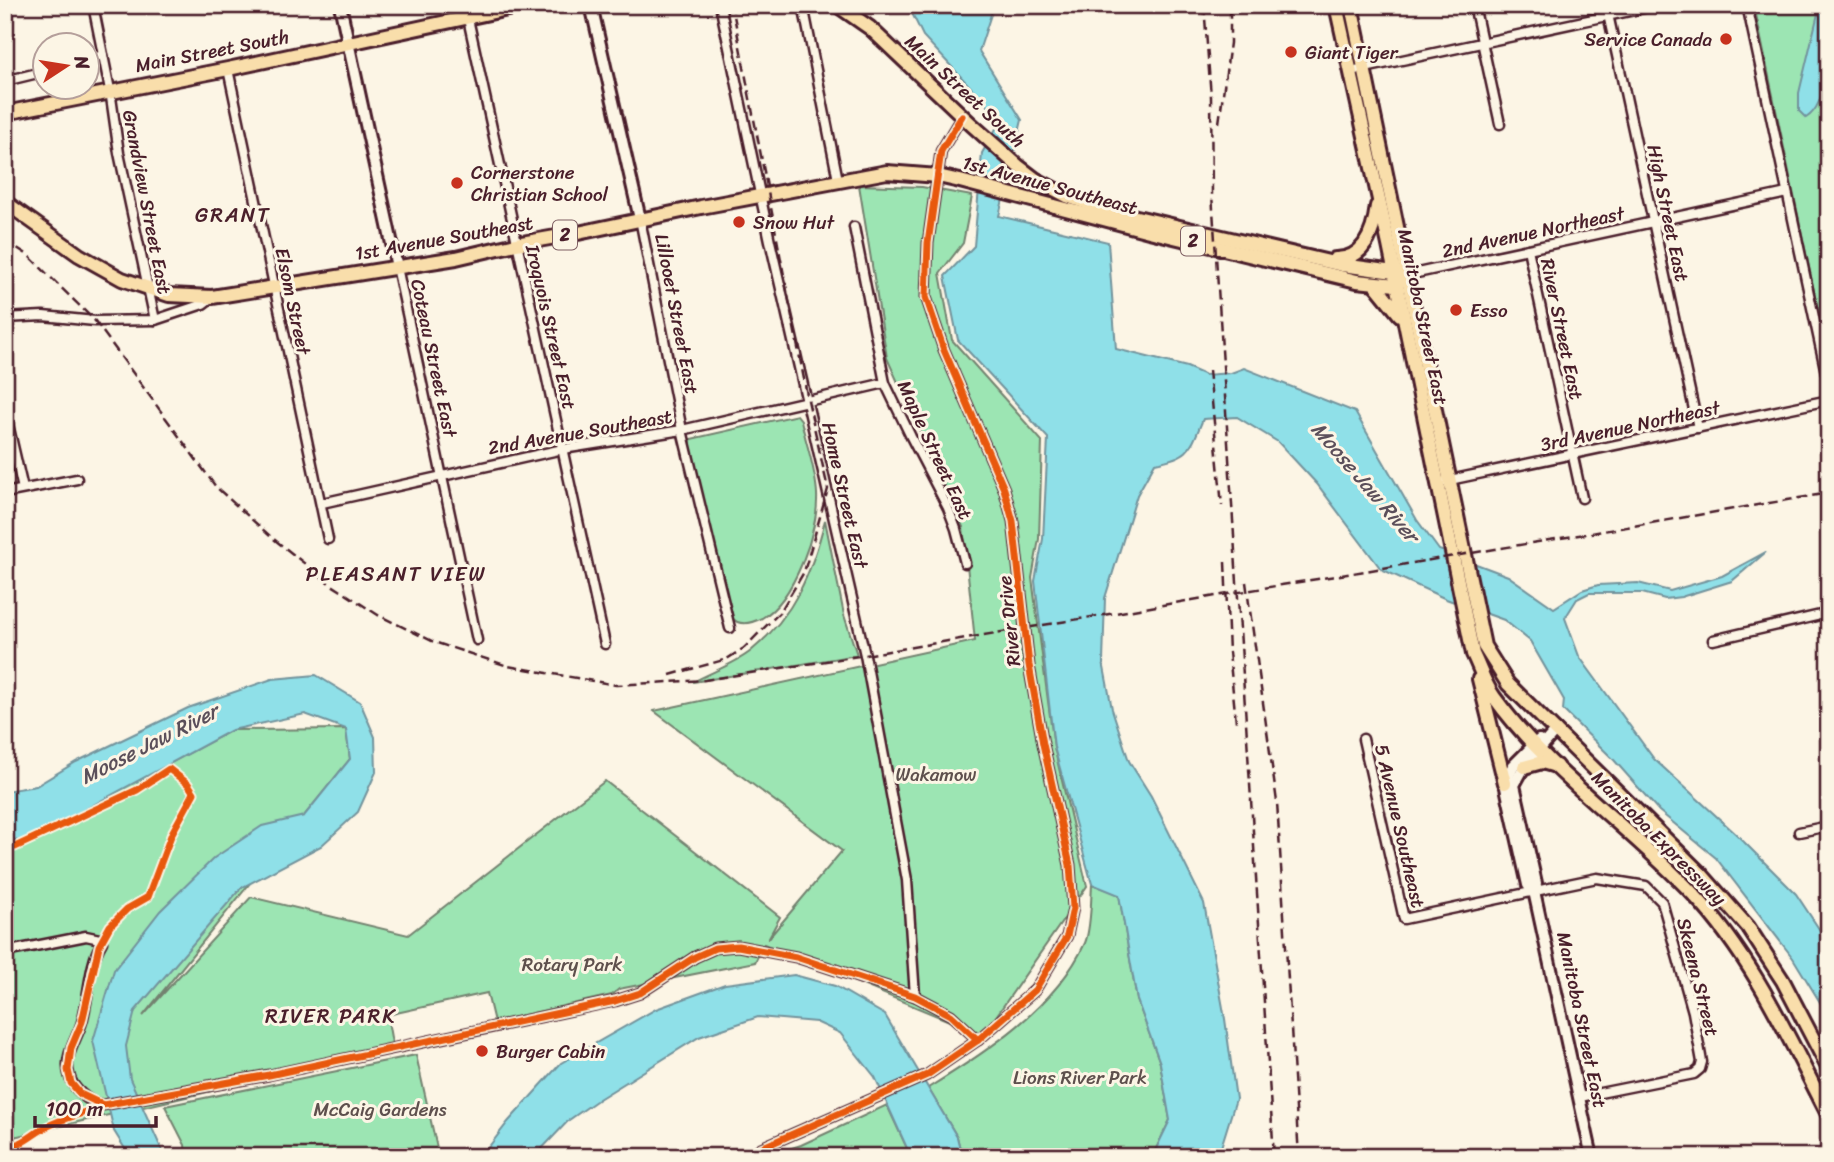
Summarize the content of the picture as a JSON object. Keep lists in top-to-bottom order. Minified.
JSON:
{"streets":{"main road":["Main Street South","1st Avenue Southeast","2","Manitoba Street East","Manitoba Expressway"],"street":["Grandview Street East","High Street East","2nd Avenue Northeast","Elsom Street","Lillooet Street East","Iroquois Street East","River Street East","Coteau Street East","3rd Avenue Northeast","2nd Avenue Southeast","Maple Street East","Home Street East","River Drive","5 Avenue Southeast","Skeena Street"]},"crossings":[["Main Street South","1st Avenue Southeast"],["Main Street South","Grandview Street East"],["Main Street South","Elsom Street"],["Main Street South","Iroquois Street East"],["Main Street South","Coteau Street East"],["Main Street South","River Drive"],["1st Avenue Southeast","Grandview Street East"],["1st Avenue Southeast","2nd Avenue Northeast"],["1st Avenue Southeast","2"],["1st Avenue Southeast","Elsom Street"],["1st Avenue Southeast","Lillooet Street East"],["1st Avenue Southeast","Manitoba Street East"],["1st Avenue Southeast","Iroquois Street East"],["1st Avenue Southeast","Coteau Street East"],["1st Avenue Southeast","Home Street East"],["1st Avenue Southeast","River Drive"],["High Street East","2nd Avenue Northeast"],["High Street East","3rd Avenue Northeast"],["2nd Avenue Northeast","Manitoba Street East"],["2nd Avenue Northeast","River Street East"],["2","Manitoba Street East"],["Elsom Street","2nd Avenue Southeast"],["Lillooet Street East","2nd Avenue Southeast"],["Manitoba Street East","3rd Avenue Northeast"],["Manitoba Street East","5 Avenue Southeast"],["Manitoba Street East","Manitoba Expressway"],["Manitoba Street East","Skeena Street"],["Iroquois Street East","2nd Avenue Southeast"],["River Street East","3rd Avenue Northeast"],["Coteau Street East","2nd Avenue Southeast"],["2nd Avenue Southeast","Maple Street East"],["2nd Avenue Southeast","Home Street East"],["5 Avenue Southeast","Skeena Street"]],"districts":["GRANT","PLEASANT VIEW","RIVER PARK"],"water":["Moose Jaw River"],"parks":["Wakamow","Rotary Park","Lions River Park","McCaig Gardens"],"places":["Service Canada","Giant Tiger","Cornerstone Christian School","Snow Hut","Esso","Burger Cabin"],"scale_bar":"100 m","north":"right"}
